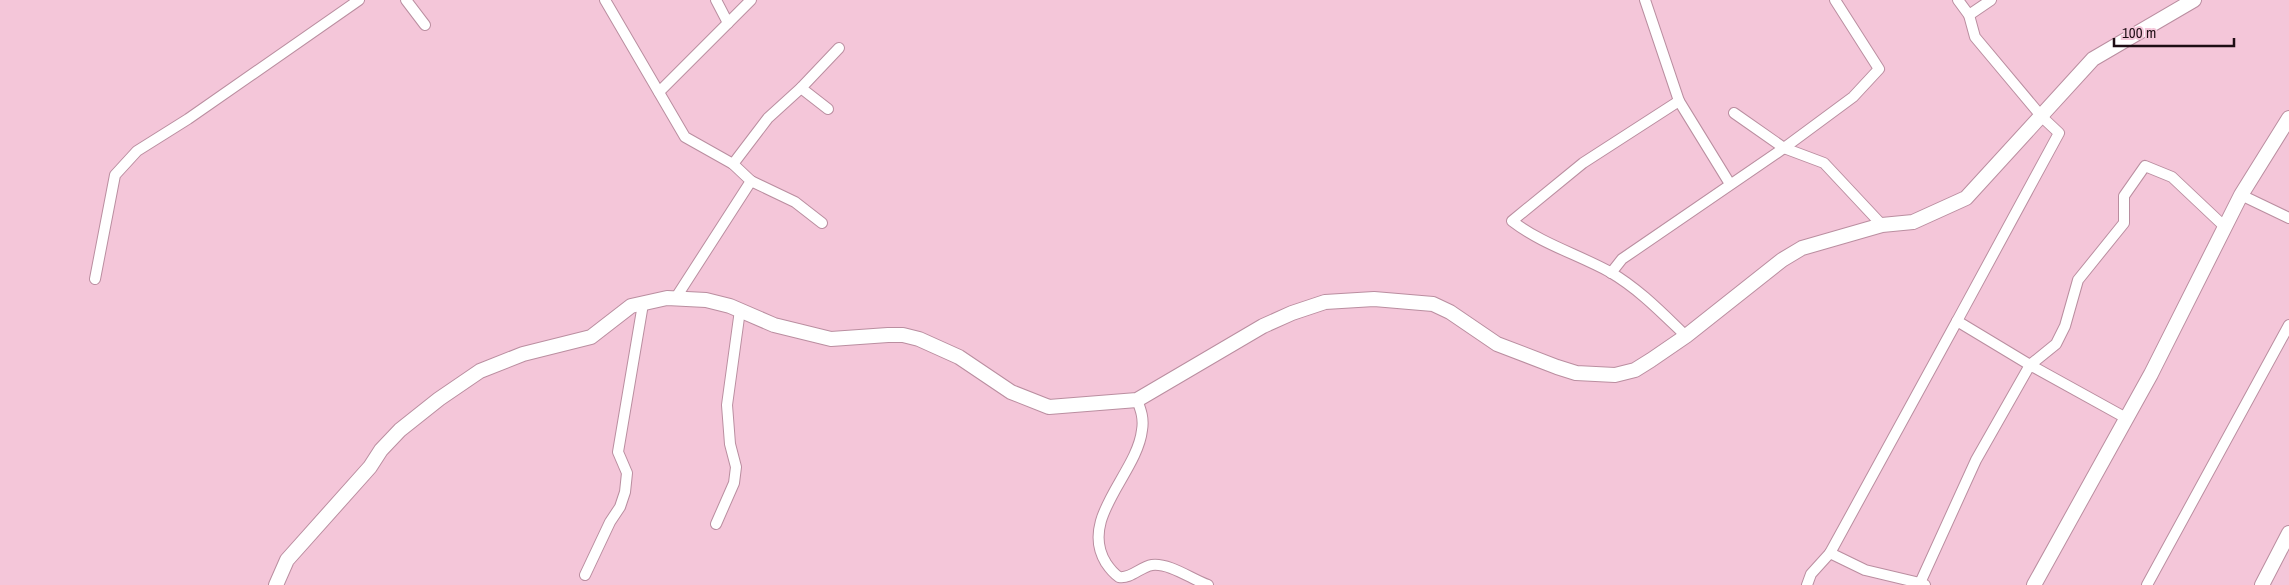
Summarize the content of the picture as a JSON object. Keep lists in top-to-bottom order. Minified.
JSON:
{"scale_bar":"100 m"}
